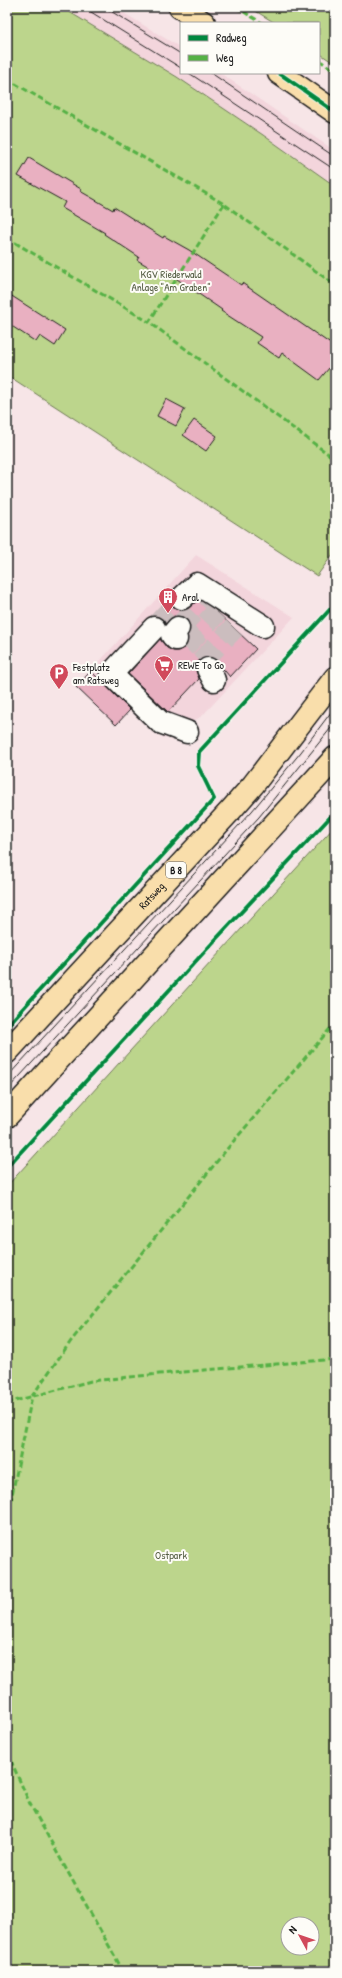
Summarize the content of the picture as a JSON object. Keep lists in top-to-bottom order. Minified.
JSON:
{"streets":{"main road":["B 8","Ratsweg"]},"parks":["KGV Riederwald Anlage \"Am Graben\"","Ostpark"],"places":{"building":["Aral"],"supermarket":["REWE To Go"],"parking":["Festplatz am Ratsweg"]},"legend":["Radweg","Weg"],"north":"top left"}
